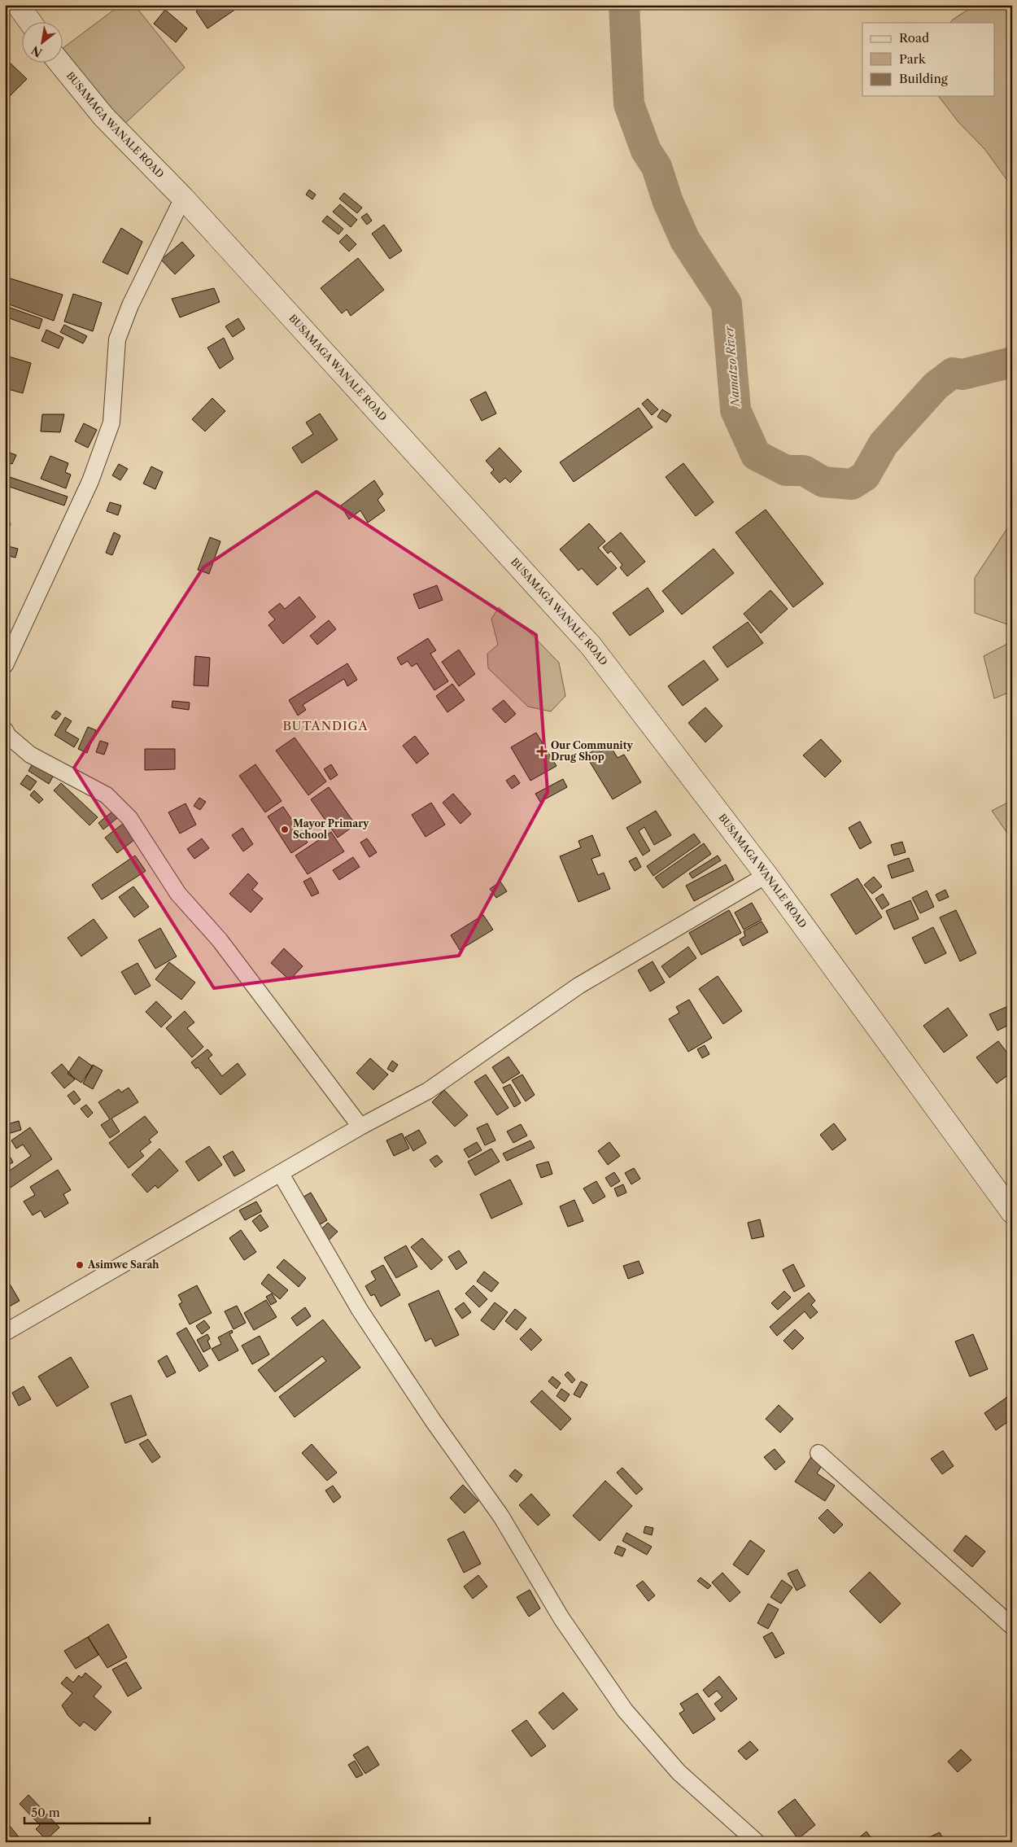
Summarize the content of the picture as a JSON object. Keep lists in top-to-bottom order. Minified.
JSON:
{"streets":{"street":["BUSAMAGA WANALE ROAD"]},"districts":["BUTANDIGA"],"water":["Namatzo River"],"places":{"health":["Our Community Drug Shop"],"other":["Mayor Primary School","Asimwe Sarah"]},"legend":["Road","Park","Building"],"scale_bar":"50 m","north":"bottom left"}
